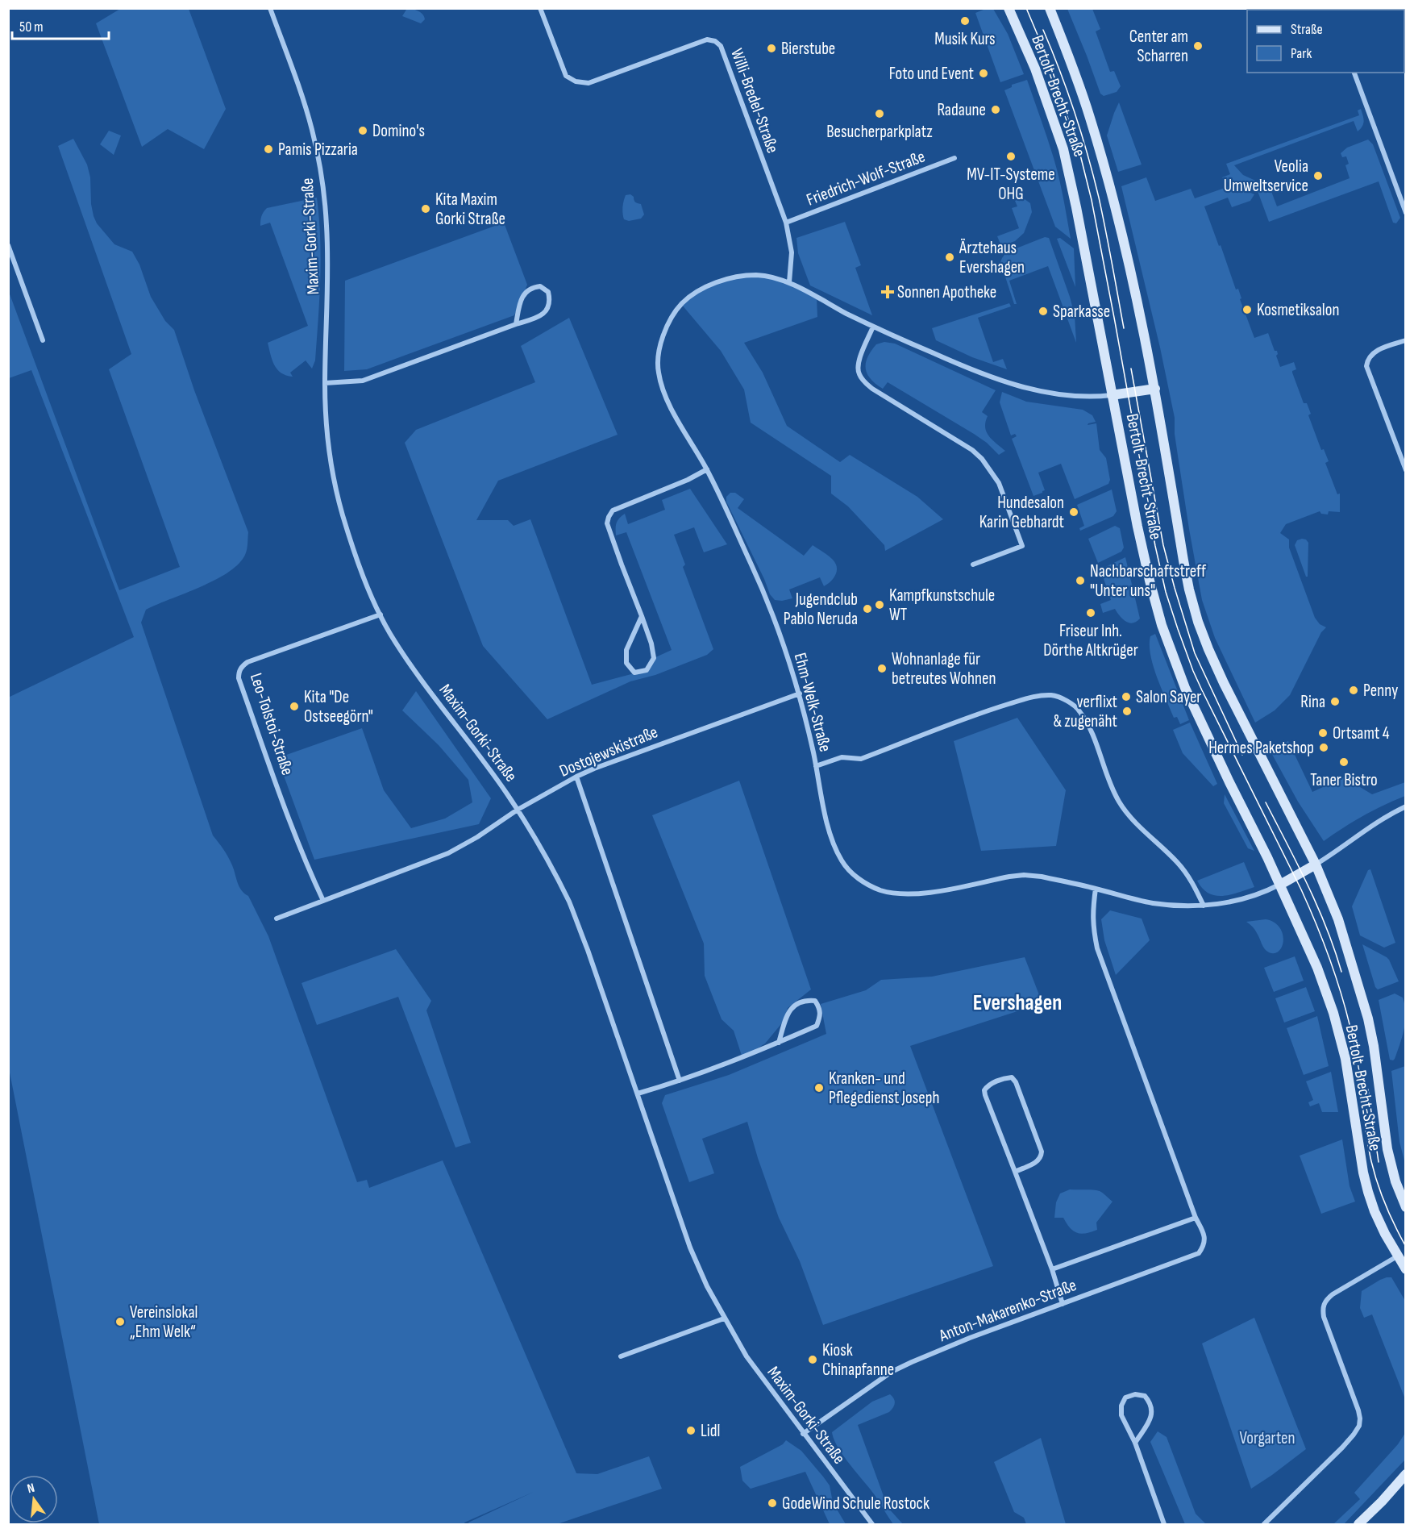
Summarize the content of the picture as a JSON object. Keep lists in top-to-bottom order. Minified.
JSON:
{"streets":{"main road":["Bertolt-Brecht-Straße"],"street":["Willi-Bredel-Straße","Friedrich-Wolf-Straße","Maxim-Gorki-Straße","Ehm-Welk-Straße","Leo-Tolstoi-Straße","Dostojewskistraße","Anton-Makarenko-Straße"]},"crossings":[["Bertolt-Brecht-Straße","Ehm-Welk-Straße"],["Willi-Bredel-Straße","Friedrich-Wolf-Straße"],["Willi-Bredel-Straße","Ehm-Welk-Straße"],["Maxim-Gorki-Straße","Leo-Tolstoi-Straße"],["Maxim-Gorki-Straße","Dostojewskistraße"],["Maxim-Gorki-Straße","Anton-Makarenko-Straße"],["Ehm-Welk-Straße","Dostojewskistraße"],["Ehm-Welk-Straße","Anton-Makarenko-Straße"],["Leo-Tolstoi-Straße","Dostojewskistraße"]],"districts":["Evershagen"],"parks":["Vorgarten"],"places":{"other":["Musik Kurs","Center am Scharren","Bierstube","Foto und Event","Radaune","Besucherparkplatz","Domino's","Pamis Pizzaria","MV-IT-Systeme OHG","Veolia Umweltservice","Kita Maxim Gorki Straße","Ärztehaus Evershagen","Kosmetiksalon","Sparkasse","Hundesalon Karin Gebhardt","Nachbarschaftstreff \"Unter uns\"","Kampfkunstschule WT","Jugendclub Pablo Neruda","Friseur Inh. Dörthe Altkrüger","Wohnanlage für betreutes Wohnen","Penny","Salon Sayer","Rina","Kita \"De Ostseegörn\"","verflixt & zugenäht","Ortsamt 4","Hermes Paketshop","Taner Bistro","Kranken- und Pflegedienst Joseph","Vereinslokal „Ehm Welk“","Kiosk Chinapfanne","Lidl","GodeWind Schule Rostock"],"health":["Sonnen Apotheke"]},"legend":["Straße","Park"],"scale_bar":"50 m","north":"top"}
